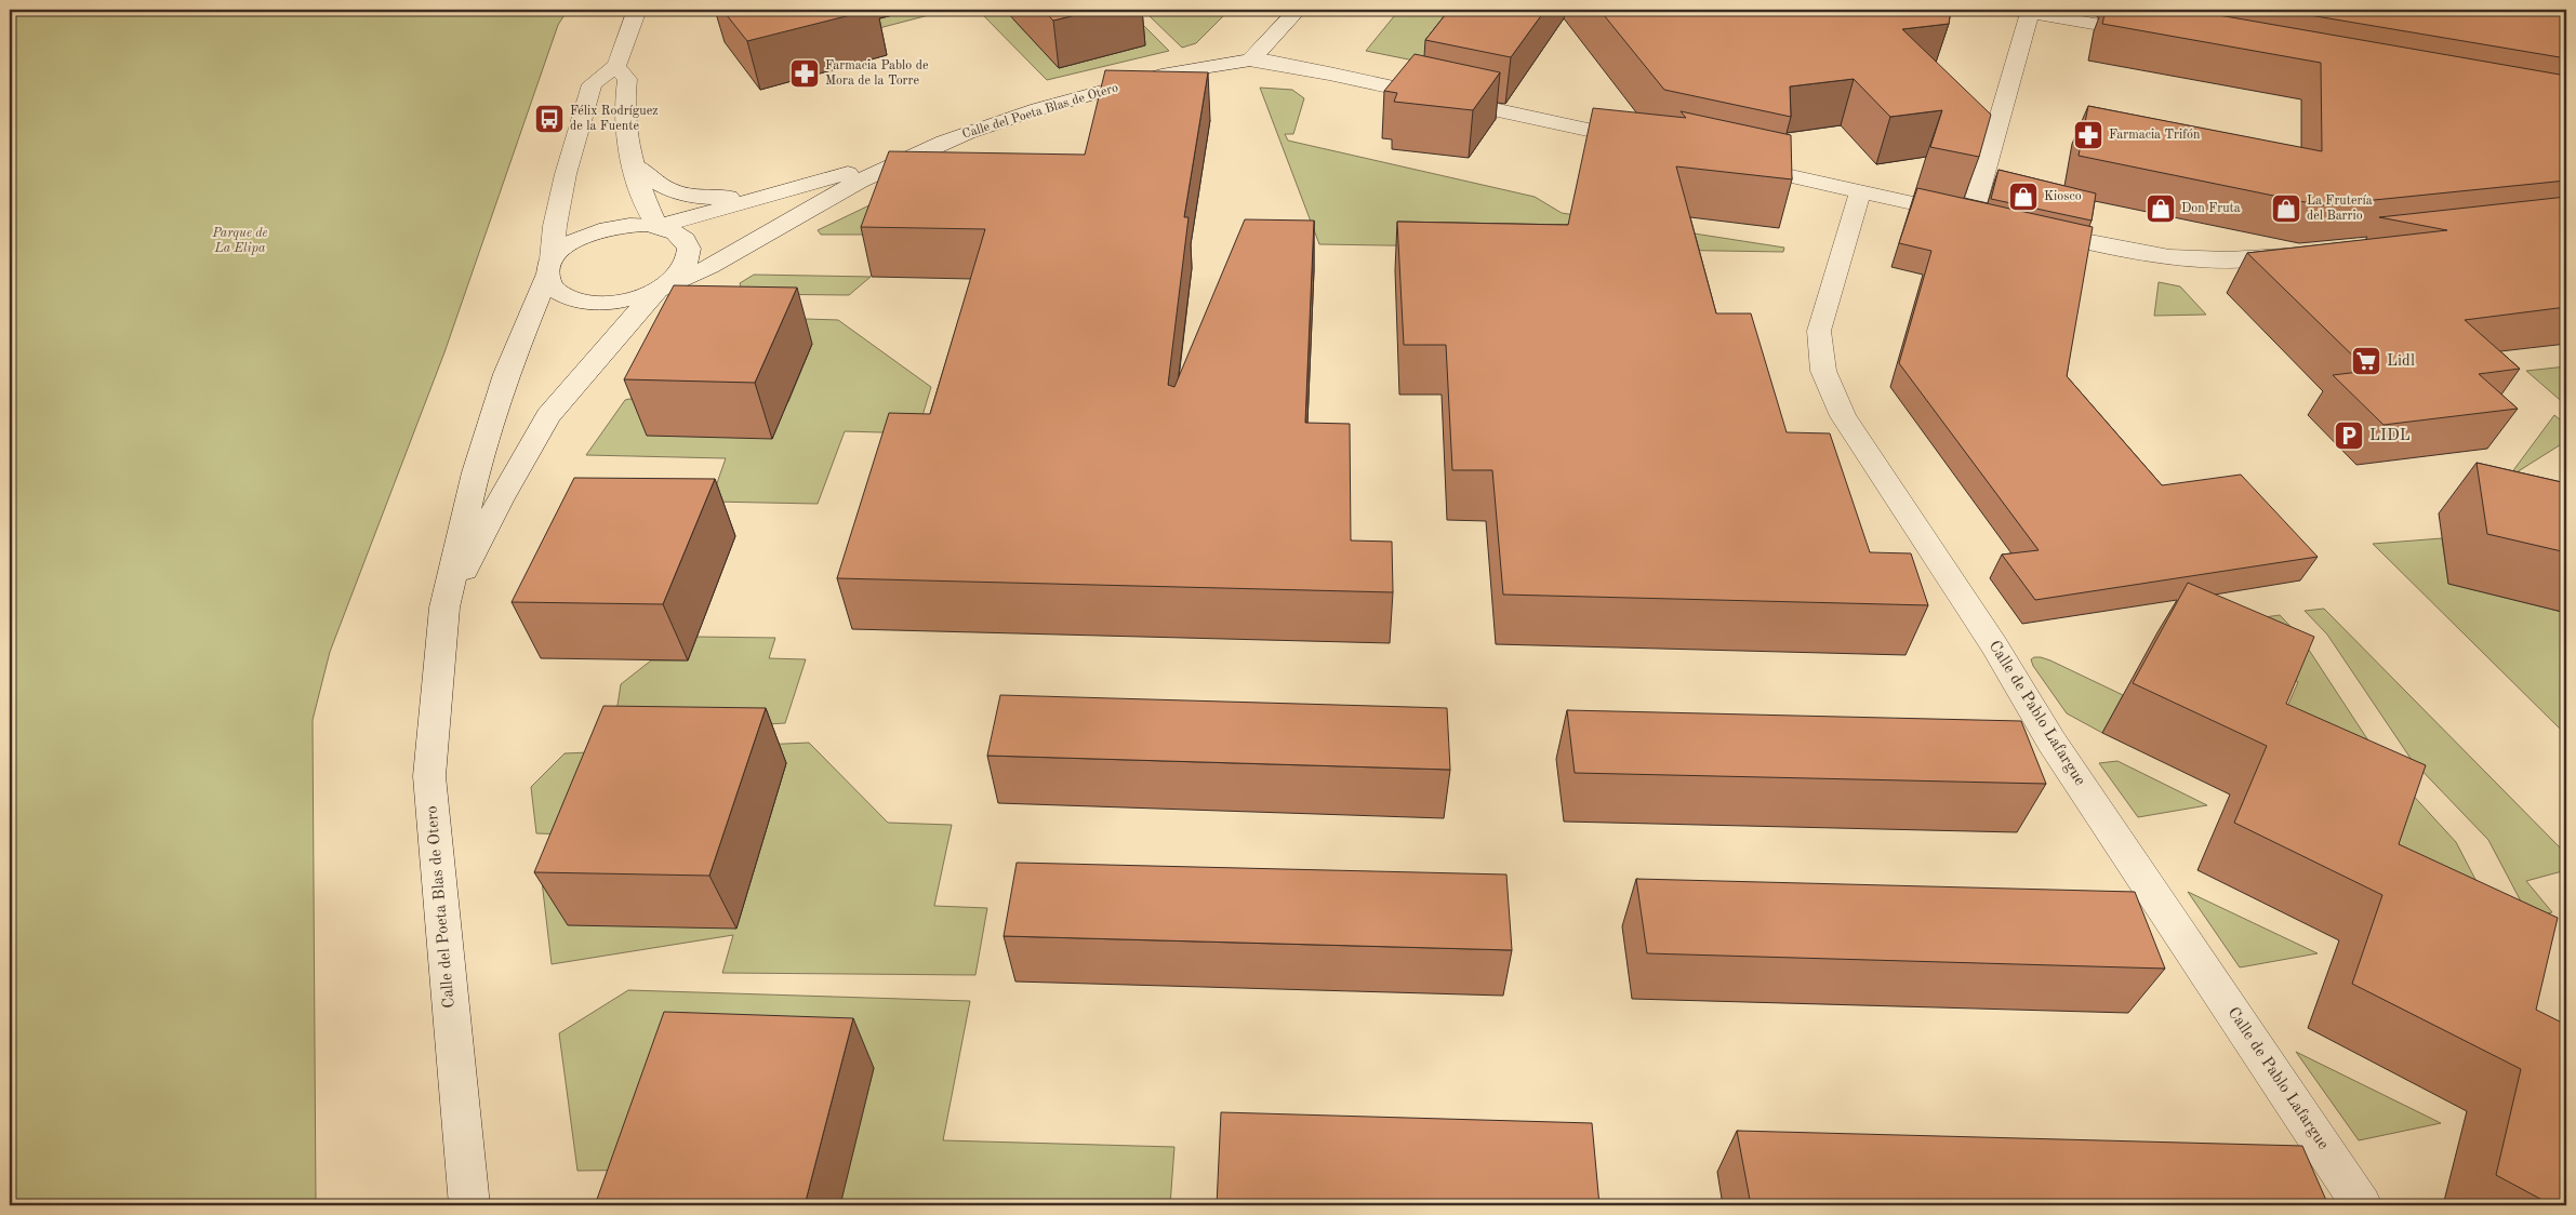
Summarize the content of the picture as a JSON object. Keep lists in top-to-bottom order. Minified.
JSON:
{"streets":{"street":["Calle del Poeta Blas de Otero","Calle de Pablo Lafargue"]},"parks":["Parque de La Elipa"],"places":{"pharmacy":["Farmacia Pablo de Mora de la Torre","Farmacia Trifón"],"bus stop":["Félix Rodríguez de la Fuente"],"shop":["Kiosco","Don Fruta","La Frutería del Barrio"],"supermarket":["Lidl"],"parking":["LIDL"]}}
